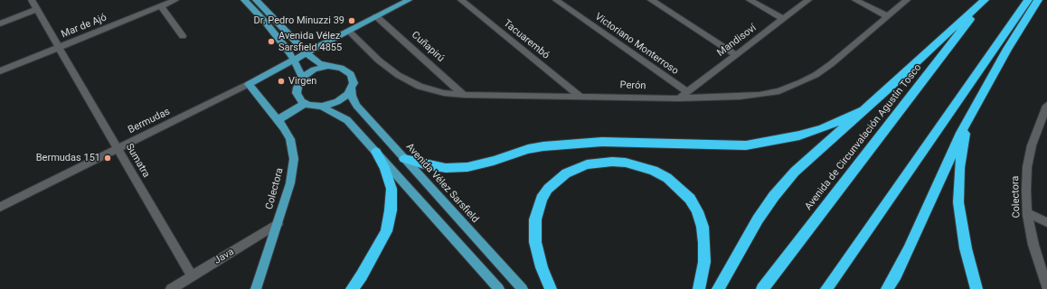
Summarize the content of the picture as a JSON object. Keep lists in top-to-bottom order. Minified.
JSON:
{"streets":{"highway":["Avenida de Circunvalación Agustín Tosco"],"main road":["Bermudas","Avenida Vélez Sarsfield","Colectora"],"street":["Mar de Ajó","Tacuarembó","Mandisoví","Victoriano Monterroso","Cuñapirú","Perón","Sumatra","Java"]},"crossings":[["Mar de Ajó","Sumatra"],["Tacuarembó","Perón"],["Mandisoví","Victoriano Monterroso"],["Mandisoví","Perón"],["Cuñapirú","Perón"],["Cuñapirú","Bermudas"],["Perón","Bermudas"],["Bermudas","Sumatra"],["Bermudas","Colectora"],["Sumatra","Java"],["Colectora","Java"]],"places":["Dr. Pedro Minuzzi 39","Avenida Vélez Sarsfield 4855","Virgen","Bermudas 151"]}
